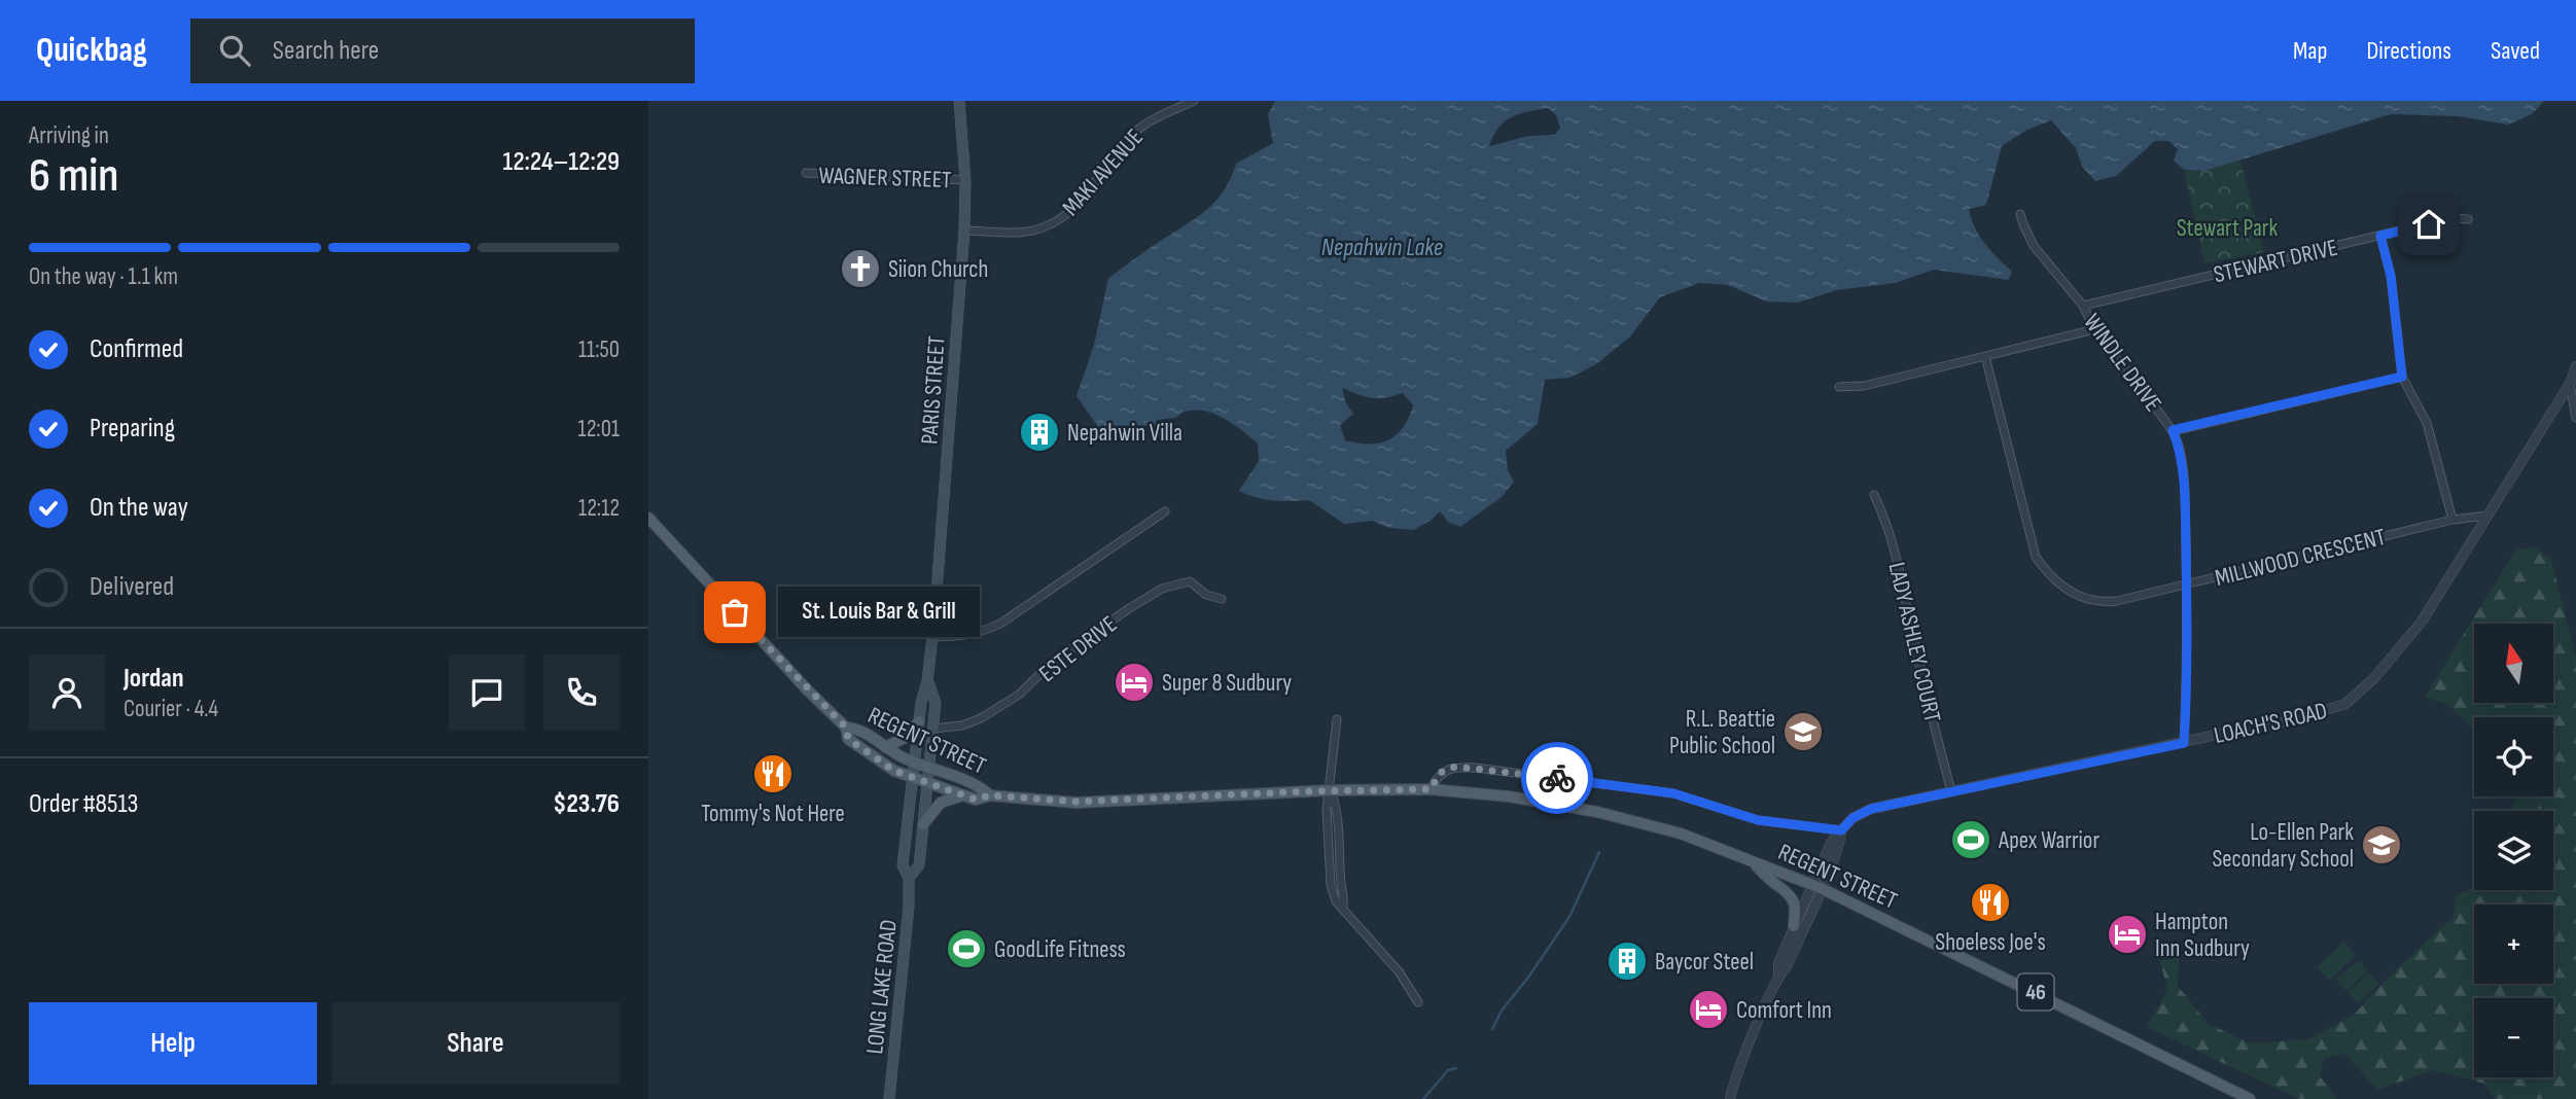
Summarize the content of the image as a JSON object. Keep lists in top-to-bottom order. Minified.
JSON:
{"streets":{"main road":["PARIS STREET","REGENT STREET","LONG LAKE ROAD","46"],"street":["MAKI AVENUE","WAGNER STREET","STEWART DRIVE","WINDLE DRIVE","MILLWOOD CRESCENT","LADY ASHLEY COURT","ESTE DRIVE","LOACH'S ROAD"]},"crossings":[["MAKI AVENUE","PARIS STREET"],["WAGNER STREET","PARIS STREET"],["STEWART DRIVE","WINDLE DRIVE"],["WINDLE DRIVE","MILLWOOD CRESCENT"],["WINDLE DRIVE","LOACH'S ROAD"],["PARIS STREET","ESTE DRIVE"],["PARIS STREET","REGENT STREET"],["PARIS STREET","LONG LAKE ROAD"],["MILLWOOD CRESCENT","LOACH'S ROAD"],["LADY ASHLEY COURT","LOACH'S ROAD"],["REGENT STREET","LONG LAKE ROAD"]],"water":["Nepahwin Lake"],"parks":["Stewart Park"],"places":{"church":["Siion Church"],"building":["Nepahwin Villa","Baycor Steel"],"other":["St. Louis Bar & Grill"],"hotel":["Super 8 Sudbury","Hampton Inn Sudbury","Comfort Inn"],"school or university":["R.L. Beattie Public School","Lo-Ellen Park Secondary School"],"restaurant":["Tommy's Not Here","Shoeless Joe's"],"sports":["Apex Warrior","GoodLife Fitness"]},"north":"top","page":{"header":"Quickbag","search":"Search here","nav":["Map","Directions","Saved"],"heading":["6 min","Arriving in","12:24–12:29"],"panel":["Jordan","Courier · 4.4","Order #8513","$23.76"],"bar":"On the way · 1.1 km","list":[["Confirmed","11:50"],["Preparing","12:01"],["On the way","12:12"],"Delivered"],"bubble":"St. Louis Bar & Grill","map_buttons":["+","−"],"buttons":["Help","Share"]}}
